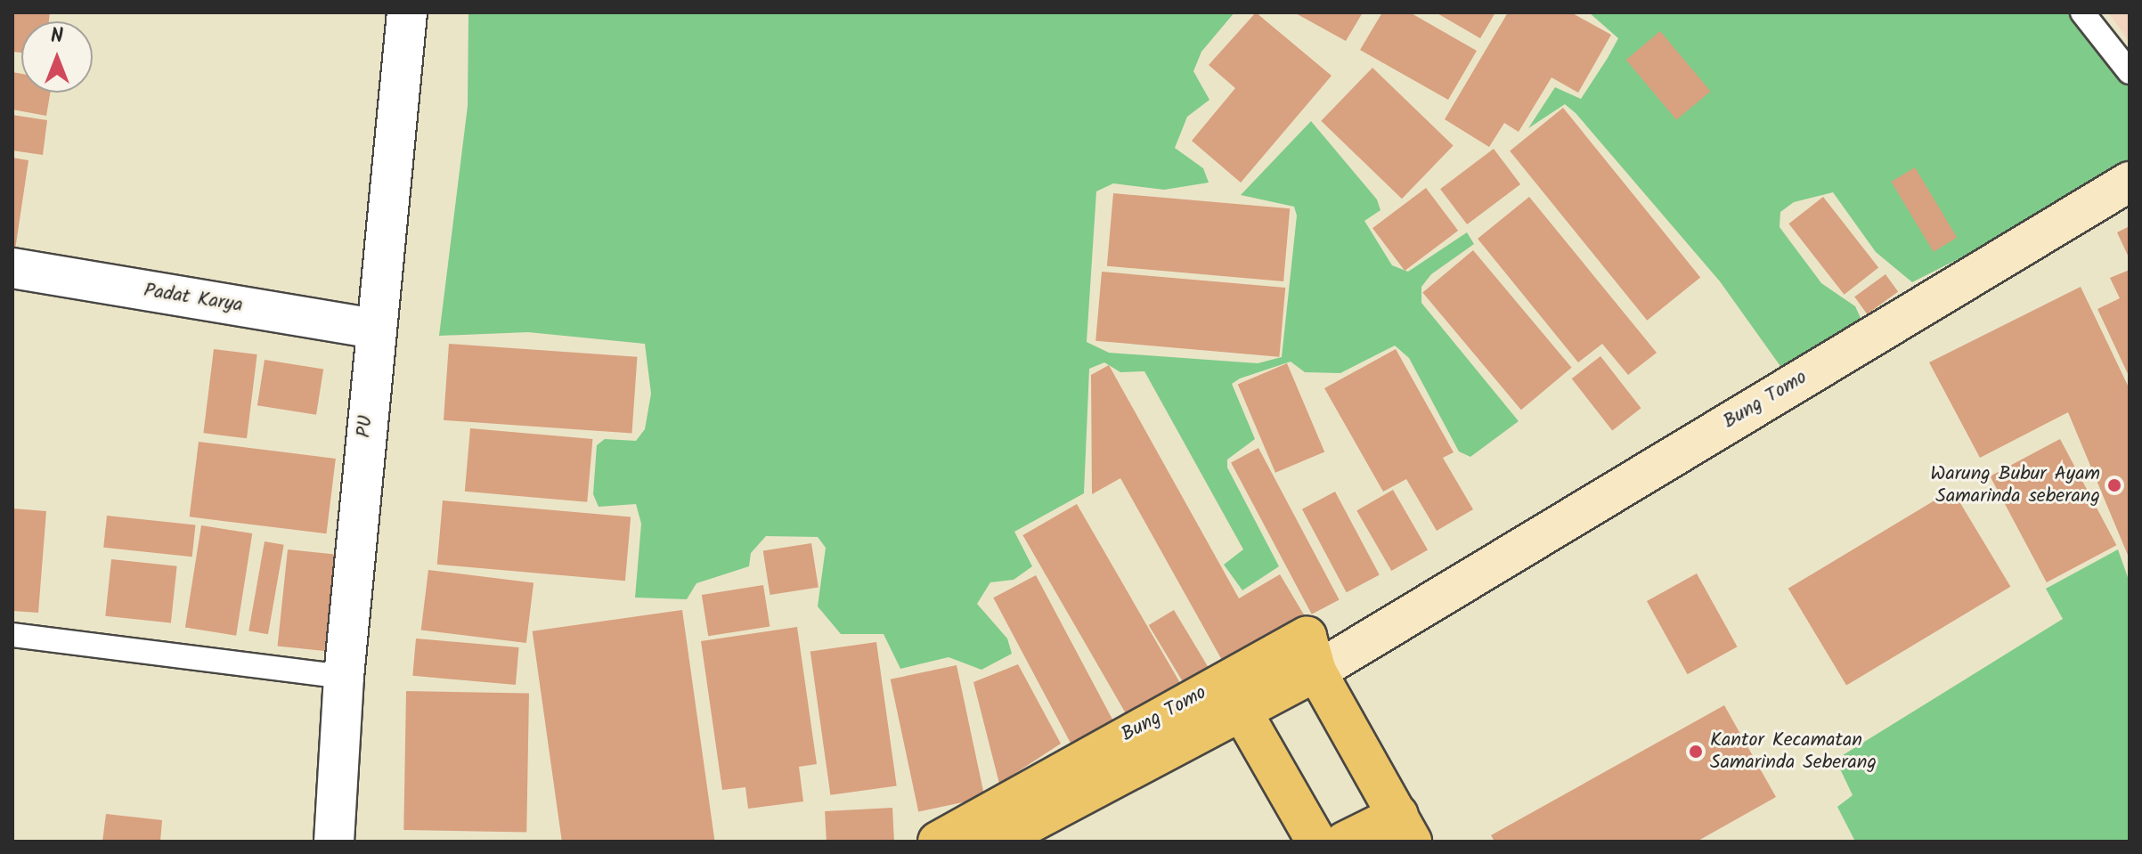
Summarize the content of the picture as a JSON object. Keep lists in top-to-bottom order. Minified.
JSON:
{"streets":{"main road":["Bung Tomo"],"street":["Padat Karya","PU"]},"crossings":[["Padat Karya","PU"]],"places":["Warung Bubur Ayam Samarinda seberang","Kantor Kecamatan Samarinda Seberang"],"north":"top"}
